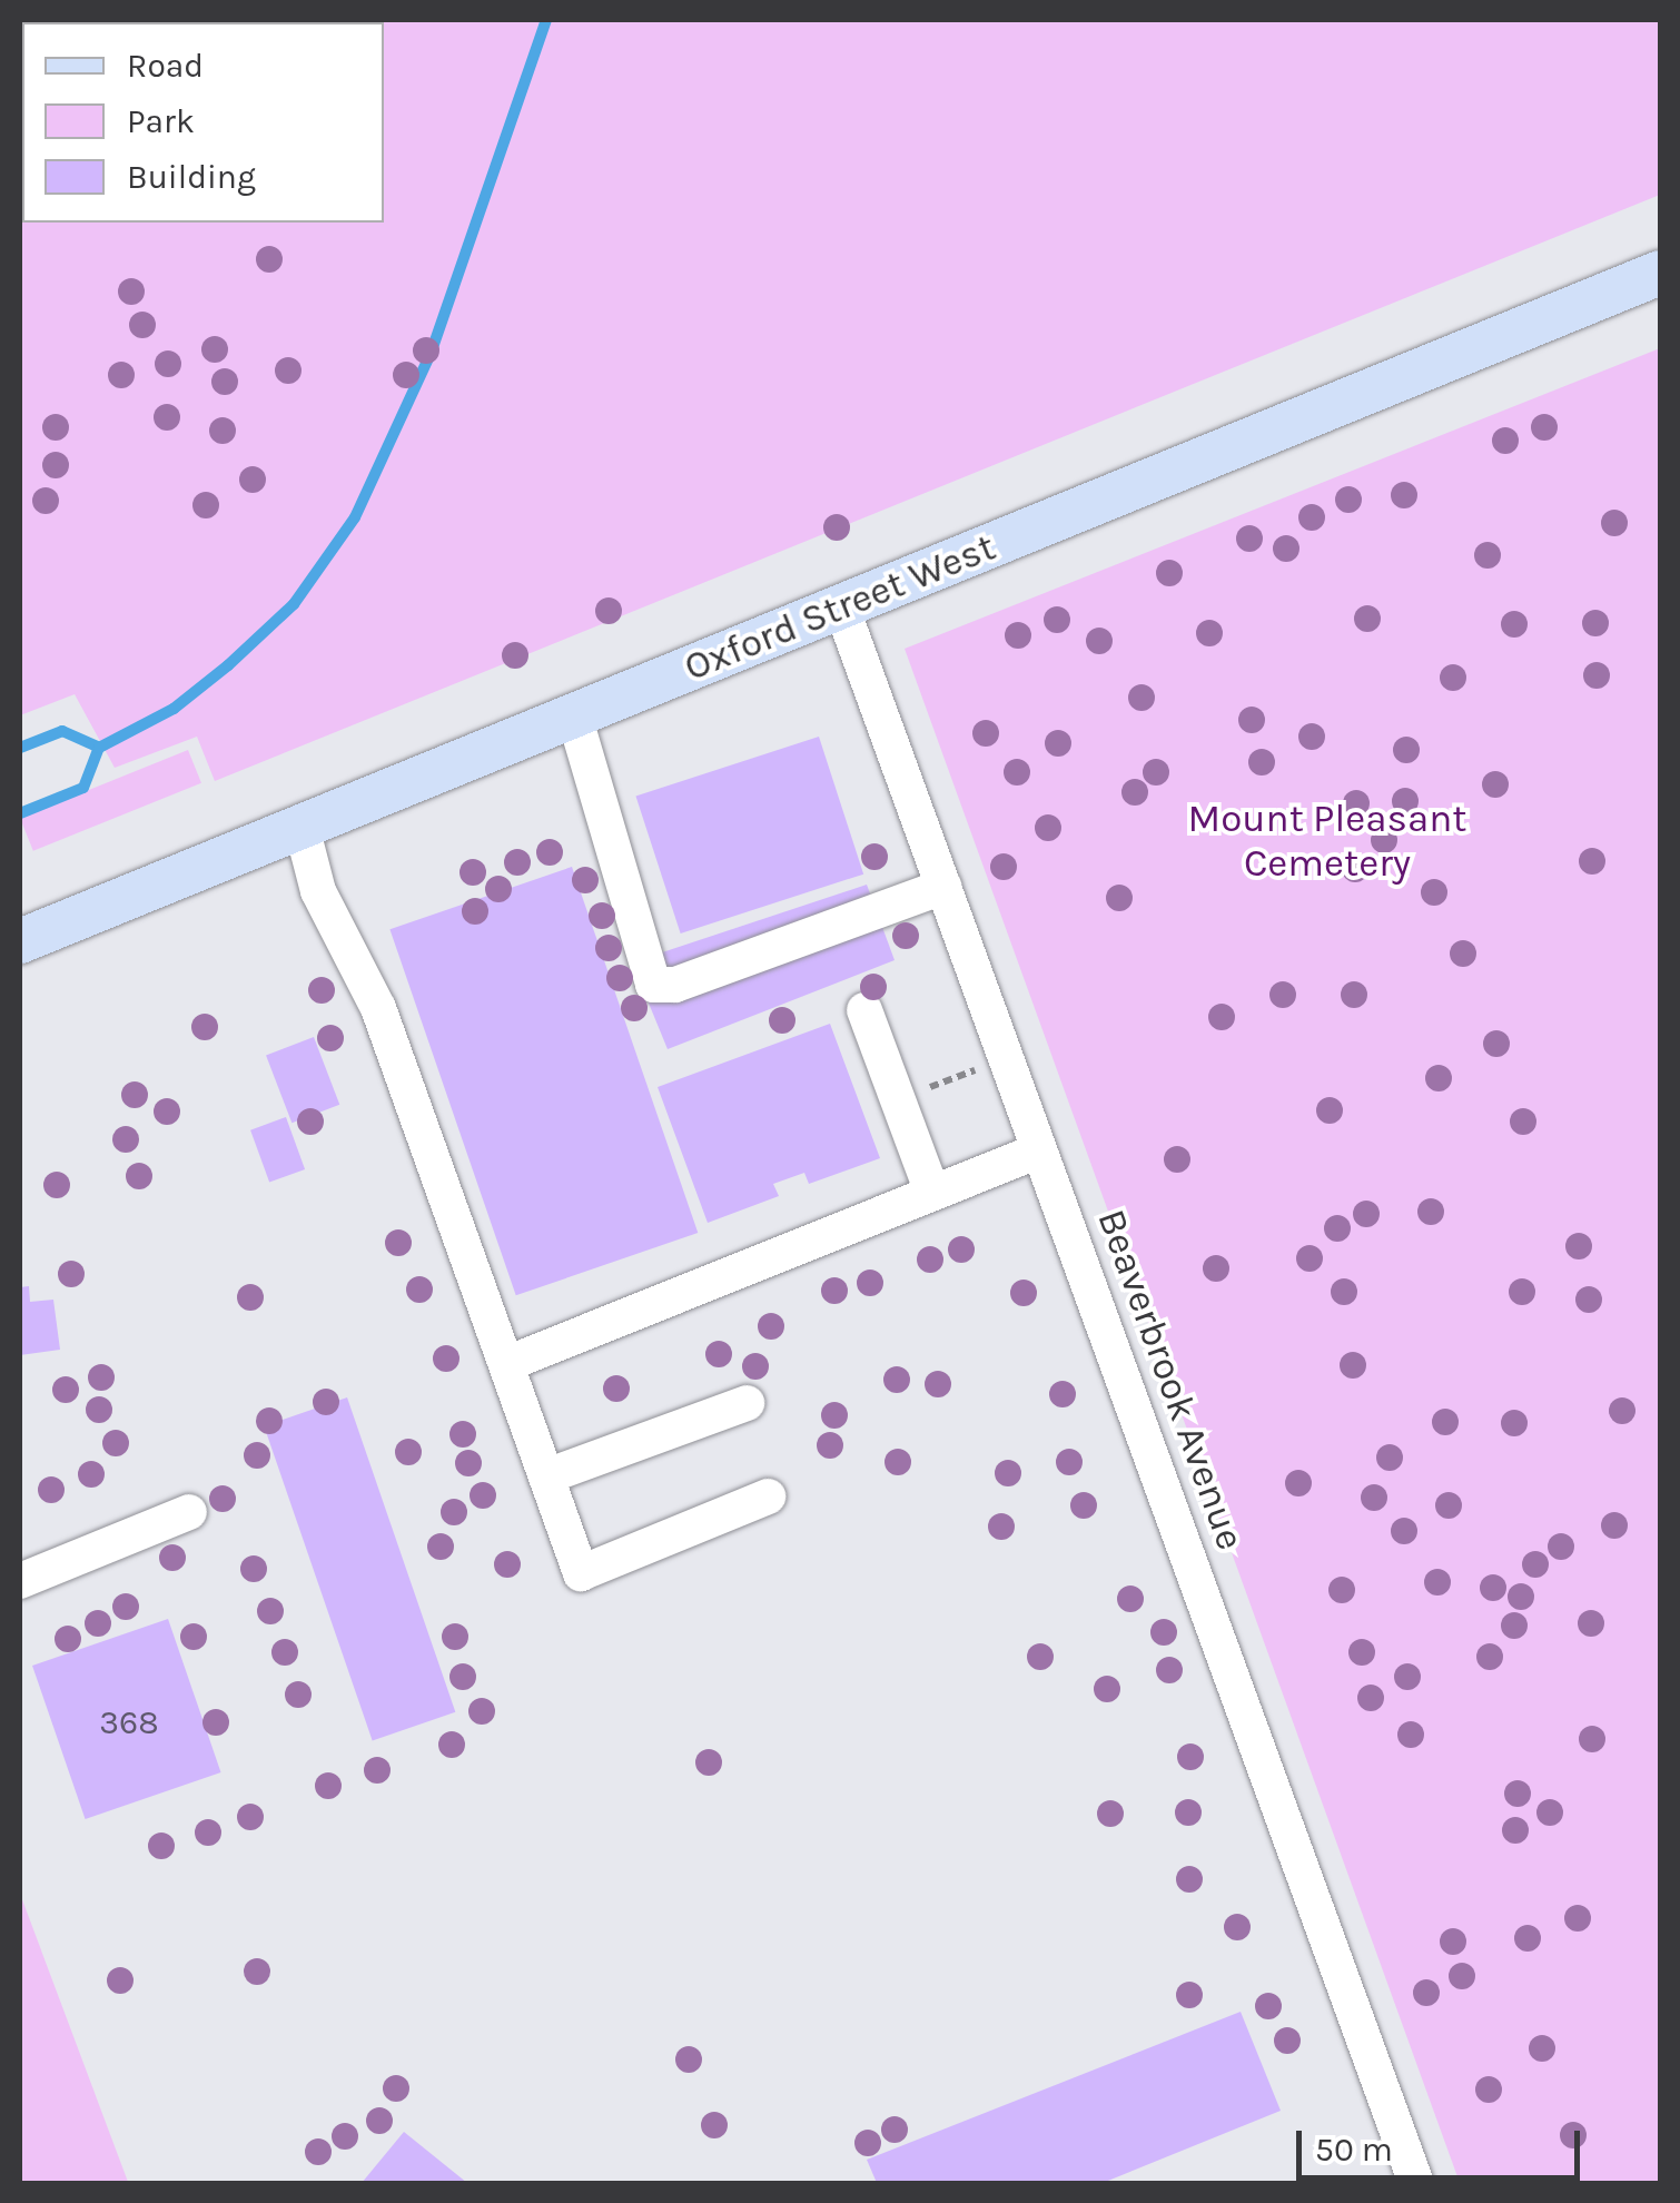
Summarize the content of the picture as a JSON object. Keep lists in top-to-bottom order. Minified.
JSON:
{"streets":{"main road":["Oxford Street West"],"street":["Beaverbrook Avenue"]},"crossings":[["Oxford Street West","Beaverbrook Avenue"]],"parks":["Mount Pleasant Cemetery"],"house_numbers":["368"],"legend":["Road","Park","Building"],"scale_bar":"50 m"}
